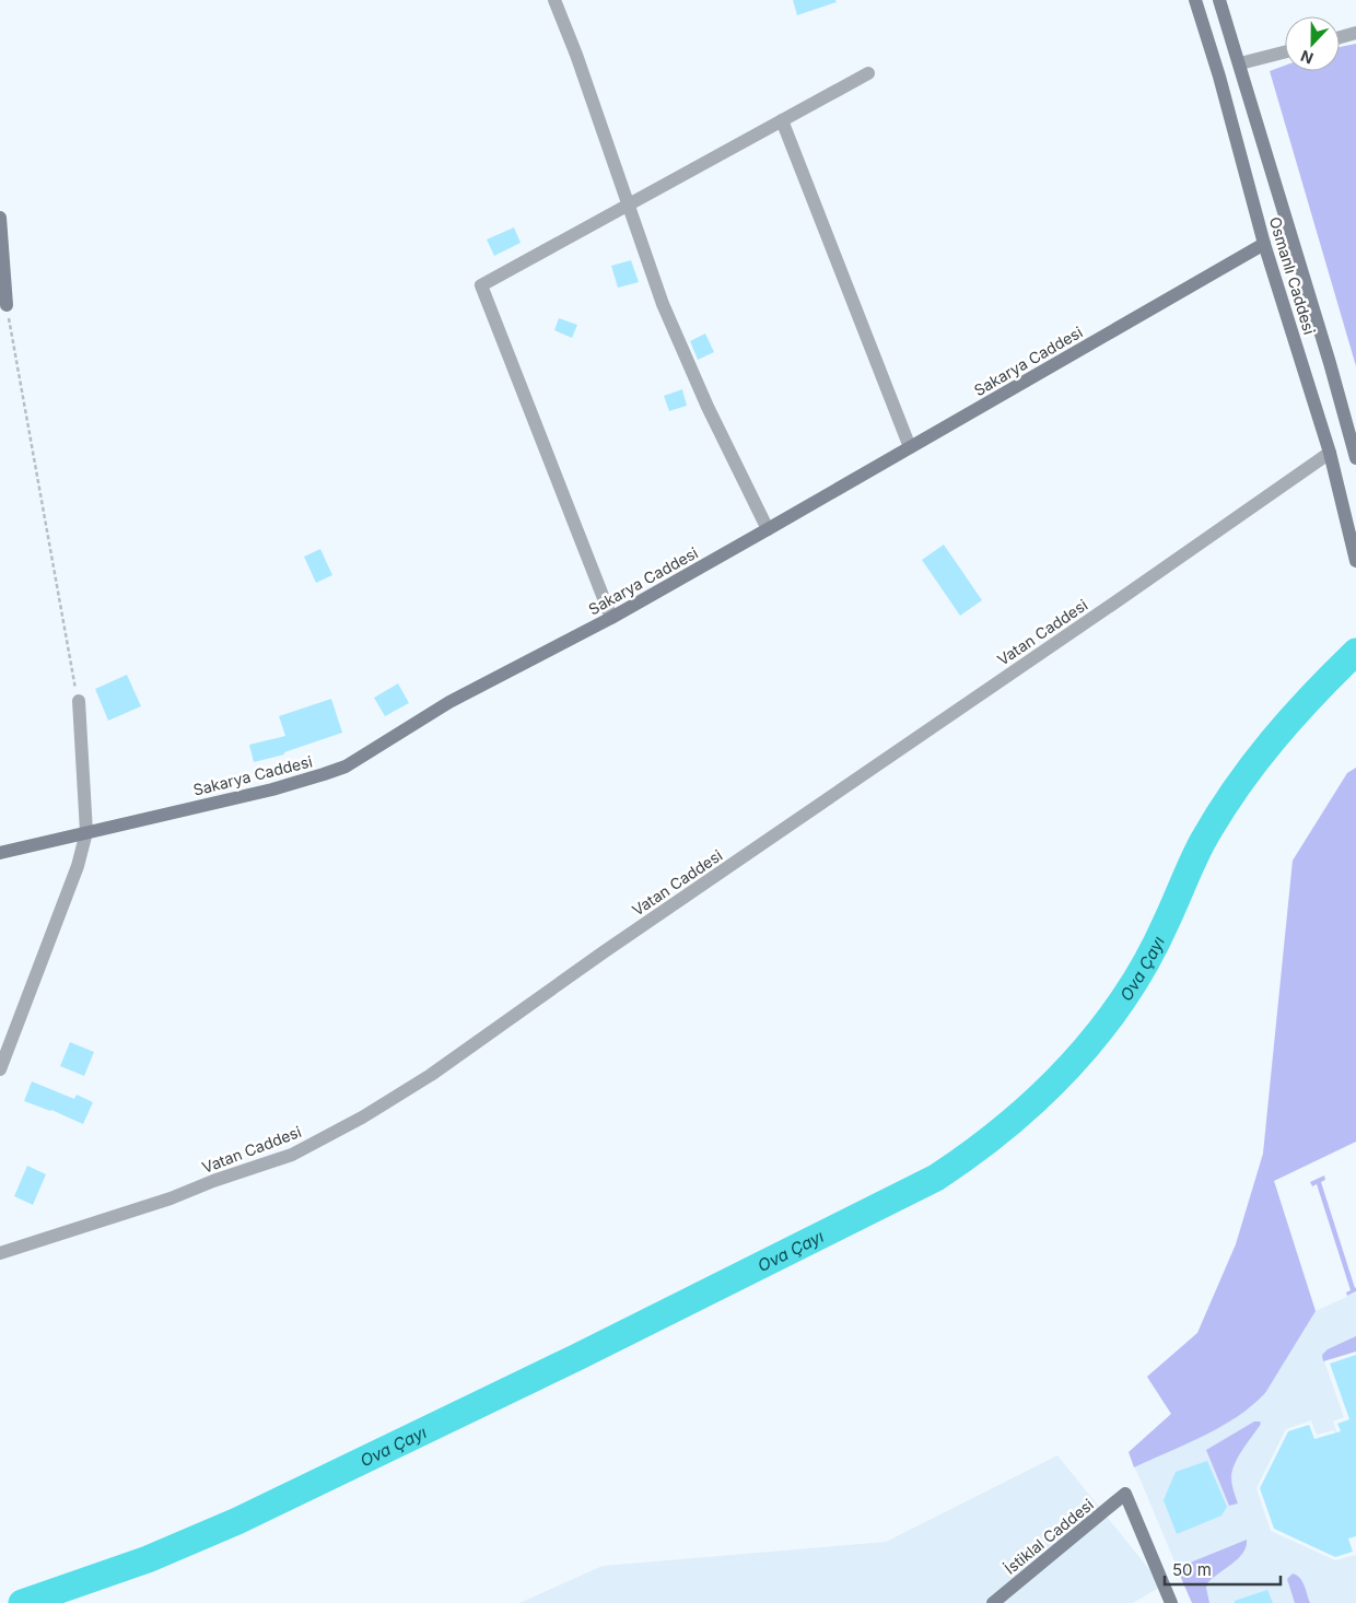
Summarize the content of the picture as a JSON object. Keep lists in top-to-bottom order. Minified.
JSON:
{"streets":{"street":["Osmanlı Caddesi","Sakarya Caddesi","Vatan Caddesi","İstiklal Caddesi"]},"crossings":[["Osmanlı Caddesi","Sakarya Caddesi"],["Osmanlı Caddesi","Vatan Caddesi"]],"water":["Ova Çayı"],"scale_bar":"50 m","north":"bottom"}
